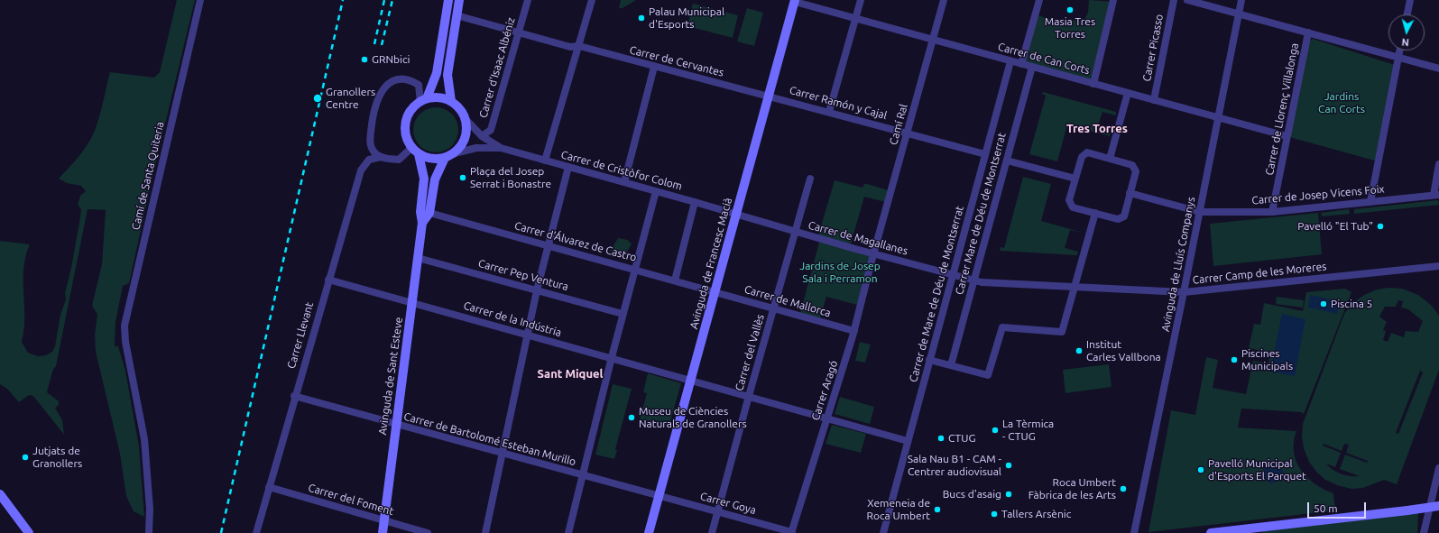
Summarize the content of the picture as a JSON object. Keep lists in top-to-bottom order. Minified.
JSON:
{"streets":{"street":["Carrer Picasso","Carrer de Can Corts","Carrer de Cervantes","Carrer d'Isaac Albéniz","Carrer Ramón y Cajal","Carrer de Llorenç Villalonga","Camí Ral","Carrer de Cristòfor Colom","Camí de Santa Quiteria","Carrer de Josep Vicens Foix","Carrer Mare de Déu de Montserrat","Carrer de Magallanes","Carrer d'Álvarez de Castro","Avinguda de Francesc Macià","Avinguda de Lluís Companys","Carrer Camp de les Moreres","Carrer Pep Ventura","Carrer de Mare de Déu de Montserrat","Carrer de Mallorca","Carrer de la Indústria","Carrer Llevant","Carrer del Vallès","Avinguda de Sant Esteve","Carrer Aragó","Carrer de Bartolomé Esteban Murillo","Carrer del Foment","Carrer Goya"]},"crossings":[["Carrer Picasso","Carrer de Can Corts"],["Carrer de Can Corts","Carrer de Llorenç Villalonga"],["Carrer de Can Corts","Camí Ral"],["Carrer de Can Corts","Carrer Mare de Déu de Montserrat"],["Carrer de Can Corts","Avinguda de Francesc Macià"],["Carrer de Can Corts","Avinguda de Lluís Companys"],["Carrer de Can Corts","Carrer de Mare de Déu de Montserrat"],["Carrer de Cervantes","Carrer d'Isaac Albéniz"],["Carrer de Cervantes","Carrer Ramón y Cajal"],["Carrer de Cervantes","Avinguda de Francesc Macià"],["Carrer d'Isaac Albéniz","Carrer de Cristòfor Colom"],["Carrer Ramón y Cajal","Camí Ral"],["Carrer Ramón y Cajal","Avinguda de Francesc Macià"],["Carrer Ramón y Cajal","Carrer de Mare de Déu de Montserrat"],["Carrer de Llorenç Villalonga","Carrer de Josep Vicens Foix"],["Camí Ral","Carrer de Magallanes"],["Camí Ral","Carrer Aragó"],["Carrer de Cristòfor Colom","Carrer de Magallanes"],["Carrer de Cristòfor Colom","Avinguda de Francesc Macià"],["Carrer de Cristòfor Colom","Avinguda de Sant Esteve"],["Carrer de Josep Vicens Foix","Avinguda de Lluís Companys"],["Carrer Mare de Déu de Montserrat","Carrer de Magallanes"],["Carrer Mare de Déu de Montserrat","Carrer Camp de les Moreres"],["Carrer de Magallanes","Avinguda de Francesc Macià"],["Carrer de Magallanes","Carrer Camp de les Moreres"],["Carrer de Magallanes","Carrer de Mare de Déu de Montserrat"],["Carrer de Magallanes","Carrer del Vallès"],["Carrer de Magallanes","Carrer Aragó"],["Carrer d'Álvarez de Castro","Avinguda de Francesc Macià"],["Carrer d'Álvarez de Castro","Carrer de Mallorca"],["Carrer d'Álvarez de Castro","Avinguda de Sant Esteve"],["Avinguda de Francesc Macià","Carrer de Mallorca"],["Avinguda de Francesc Macià","Carrer de la Indústria"],["Avinguda de Francesc Macià","Carrer de Bartolomé Esteban Murillo"],["Avinguda de Francesc Macià","Carrer Goya"],["Avinguda de Lluís Companys","Carrer Camp de les Moreres"],["Carrer Pep Ventura","Avinguda de Sant Esteve"],["Carrer de Mare de Déu de Montserrat","Carrer de la Indústria"],["Carrer de Mallorca","Carrer del Vallès"],["Carrer de Mallorca","Carrer Aragó"],["Carrer de la Indústria","Carrer Llevant"],["Carrer de la Indústria","Carrer del Vallès"],["Carrer de la Indústria","Avinguda de Sant Esteve"],["Carrer de la Indústria","Carrer Aragó"],["Carrer Llevant","Carrer de Bartolomé Esteban Murillo"],["Carrer Llevant","Carrer del Foment"],["Carrer del Vallès","Carrer Goya"],["Avinguda de Sant Esteve","Carrer de Bartolomé Esteban Murillo"],["Avinguda de Sant Esteve","Carrer del Foment"],["Carrer Aragó","Carrer Goya"],["Carrer de Bartolomé Esteban Murillo","Carrer Goya"]],"districts":["Tres Torres","Sant Miquel"],"parks":["Jardins Can Corts","Jardins de Josep Sala i Perramon"],"places":["Masia Tres Torres","Palau Municipal d'Esports","GRNbici","Granollers Centre","Plaça del Josep Serrat i Bonastre","Pavelló \"El Tub\"","Piscina 5","Institut Carles Vallbona","Piscines Municipals","Museu de Ciències Naturals de Granollers","La Tèrmica - CTUG","CTUG","Jutjats de Granollers","Sala Nau B1 - CAM - Centrer audiovisual","Pavelló Municipal d'Esports El Parquet","Roca Umbert Fàbrica de les Arts","Bucs d'asaig","Xemeneia de Roca Umbert","Tallers Arsènic"],"scale_bar":"50 m","north":"bottom"}
